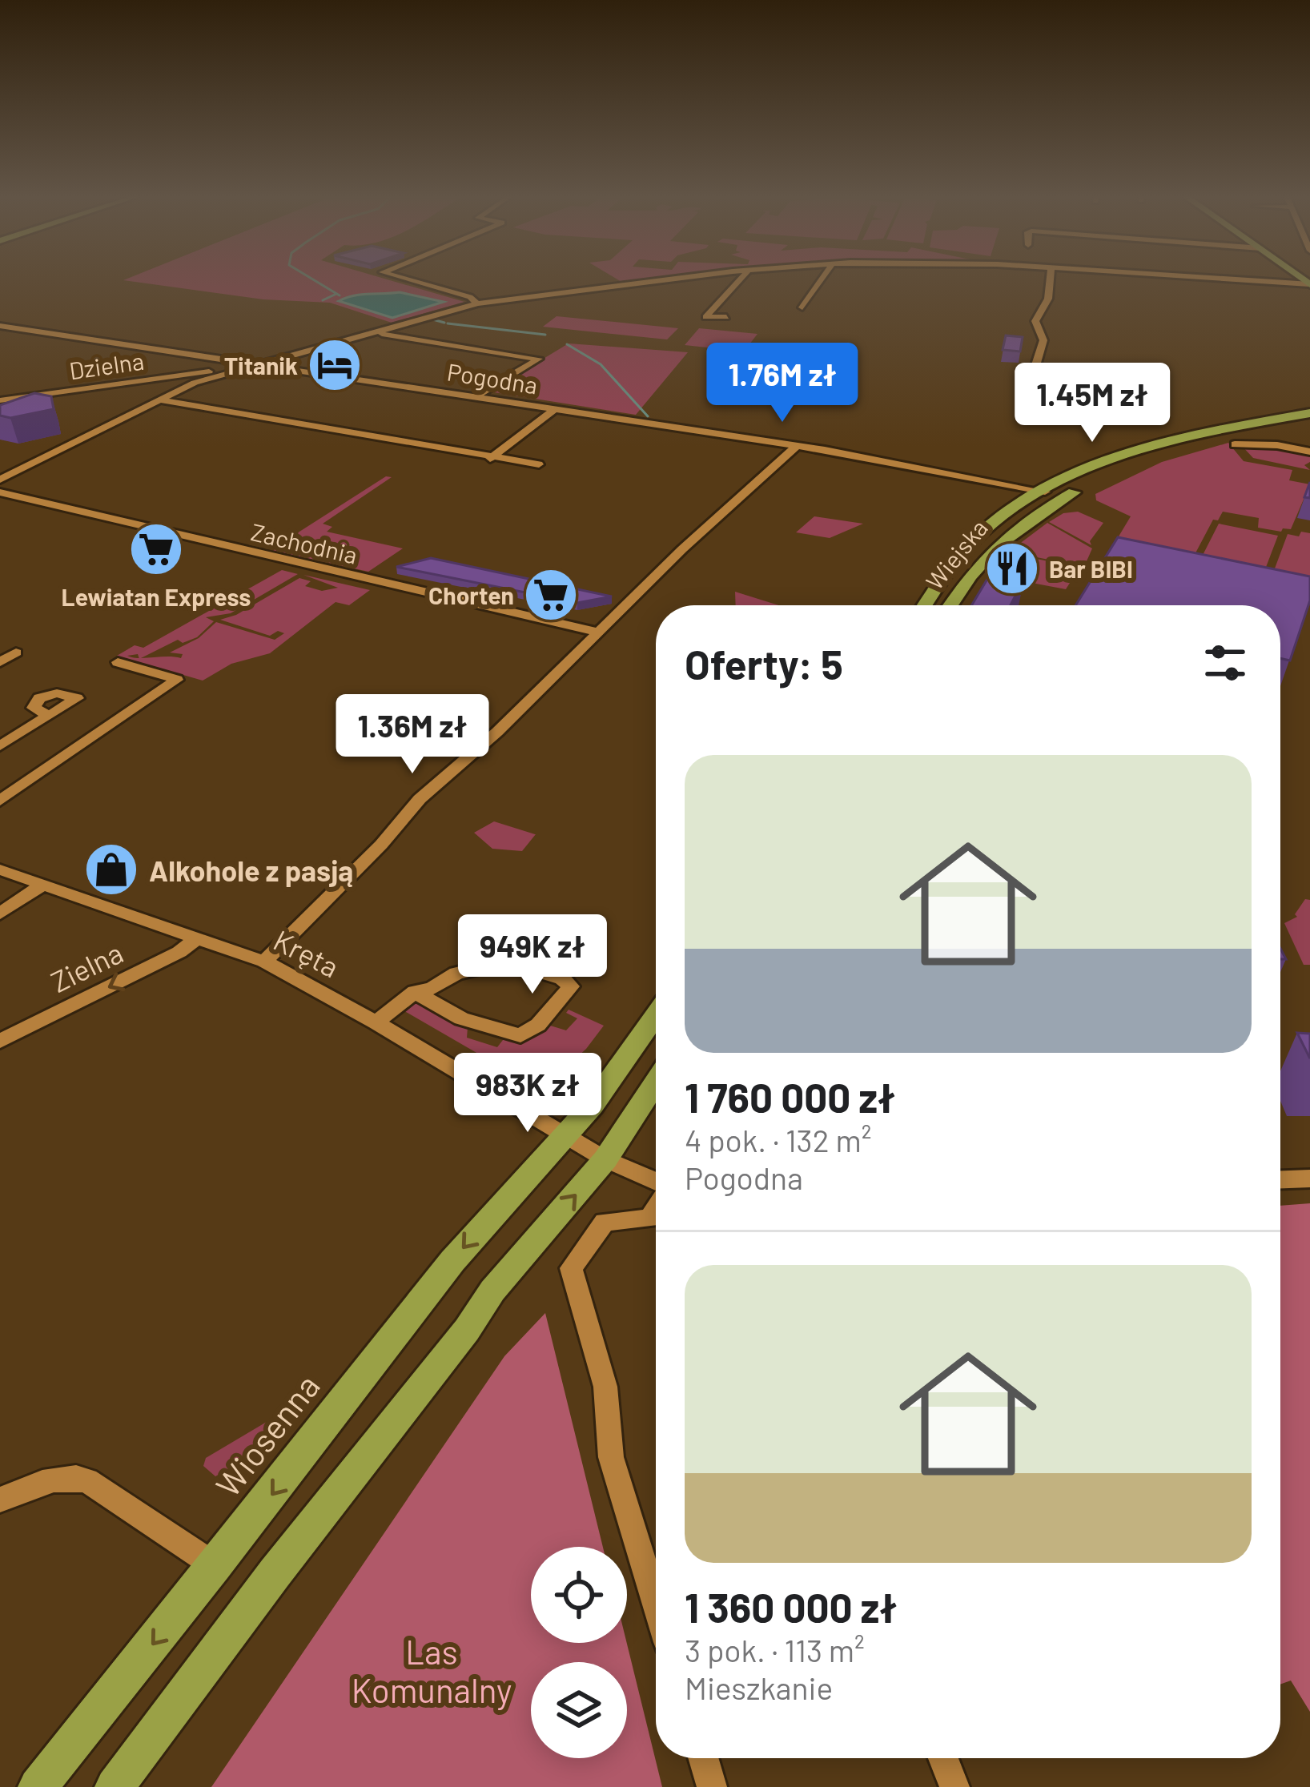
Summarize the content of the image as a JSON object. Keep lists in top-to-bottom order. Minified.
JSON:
{"streets":{"main road":["Wiejska","Wiosenna"],"street":["Dzielna","Pogodna","Zachodnia","Kręta","Zielna"]},"crossings":[["Pogodna","Wiejska"],["Kręta","Zielna"],["Kręta","Wiosenna"]],"one_way":["Zielna"],"parks":["Las Komunalny"],"places":{"hotel":["Titanik"],"supermarket":["Lewiatan Express","Chorten"],"restaurant":["Bar BIBI"],"shop":["Alkohole z pasją"]},"page":{"price":["1.76M zł","1.45M zł","1.36M zł","949K zł","983K zł"],"heading":"Oferty: 5","list":[{"name":"1 760 000 zł","note":"4 pok. · 132 m² · Pogodna"},{"name":"1 360 000 zł","note":"3 pok. · 113 m² · Mieszkanie"}]}}
